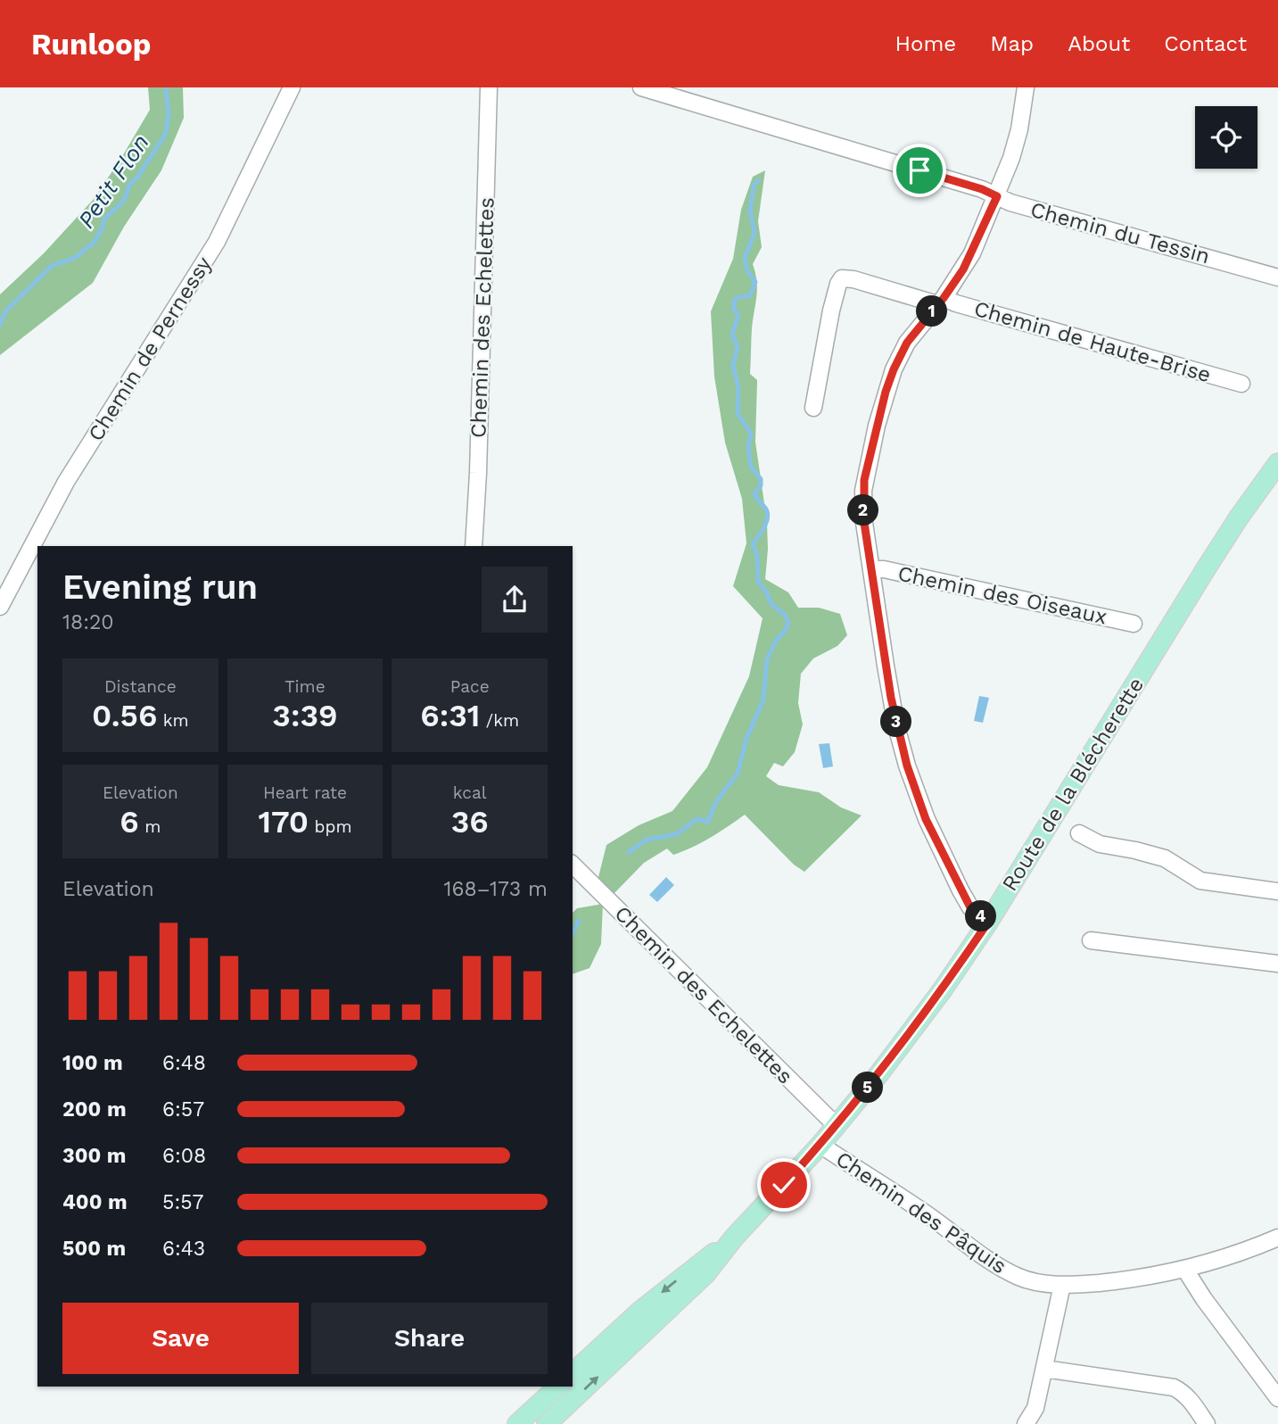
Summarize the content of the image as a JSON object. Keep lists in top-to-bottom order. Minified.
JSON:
{"streets":{"main road":["Route de la Blécherette"],"street":["Chemin du Tessin","Chemin des Echelettes","Chemin de Haute-Brise","Chemin de Pernessy","Chemin des Oiseaux","Chemin des Pâquis"]},"crossings":[["Chemin des Echelettes","Route de la Blécherette"],["Route de la Blécherette","Chemin des Pâquis"]],"water":["Petit Flon"],"page":{"header":"Runloop","nav":["Home","Map","About","Contact"],"pins":["1","2","3","4","5"],"heading":["Evening run","18:20"],"stats":[["Distance","0.56 km"],["Time","3:39"],["Pace","6:31 /km"],["Elevation","6 m"],["Heart rate","170 bpm"],["kcal","36"]],"chart":["Elevation","168–173 m"],"list":[{"name":"100 m","note":"6:48"},{"name":"200 m","note":"6:57"},{"name":"300 m","note":"6:08"},{"name":"400 m","note":"5:57"},{"name":"500 m","note":"6:43"}],"buttons":["Save","Share"]}}
